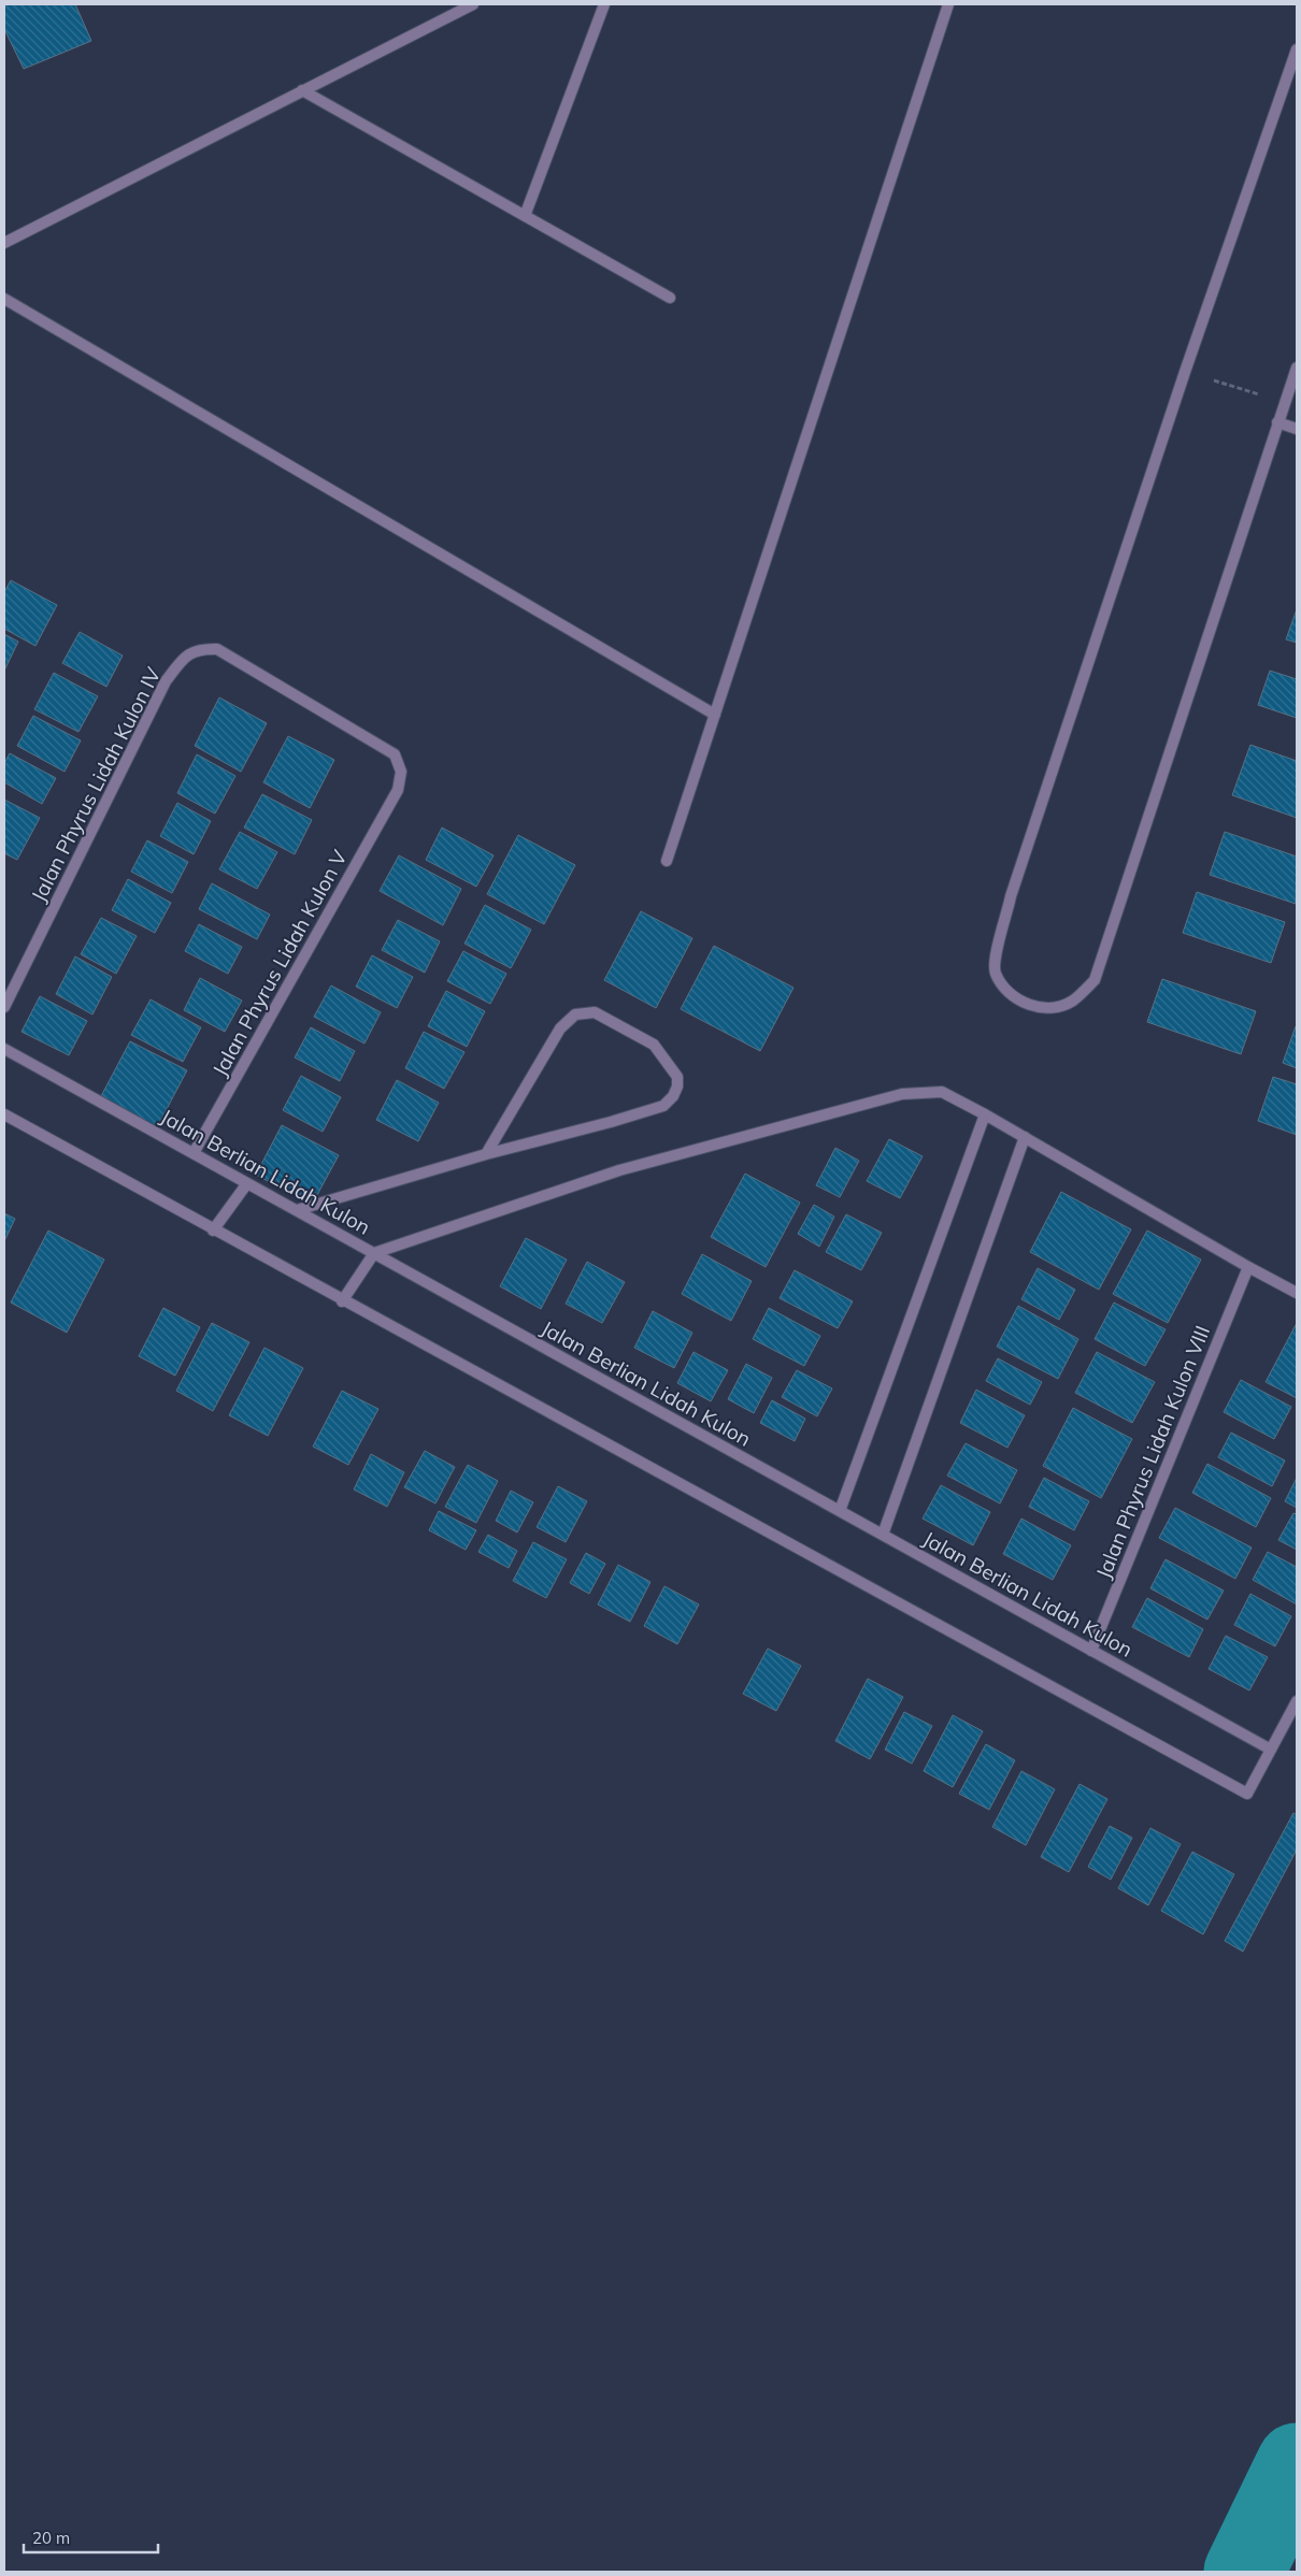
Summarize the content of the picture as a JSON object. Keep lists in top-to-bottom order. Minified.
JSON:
{"streets":{"street":["Jalan Phyrus Lidah Kulon IV","Jalan Phyrus Lidah Kulon V","Jalan Berlian Lidah Kulon","Jalan Phyrus Lidah Kulon VIII"]},"crossings":[["Jalan Phyrus Lidah Kulon IV","Jalan Phyrus Lidah Kulon V"],["Jalan Phyrus Lidah Kulon V","Jalan Berlian Lidah Kulon"],["Jalan Berlian Lidah Kulon","Jalan Phyrus Lidah Kulon VIII"]],"scale_bar":"20 m"}
